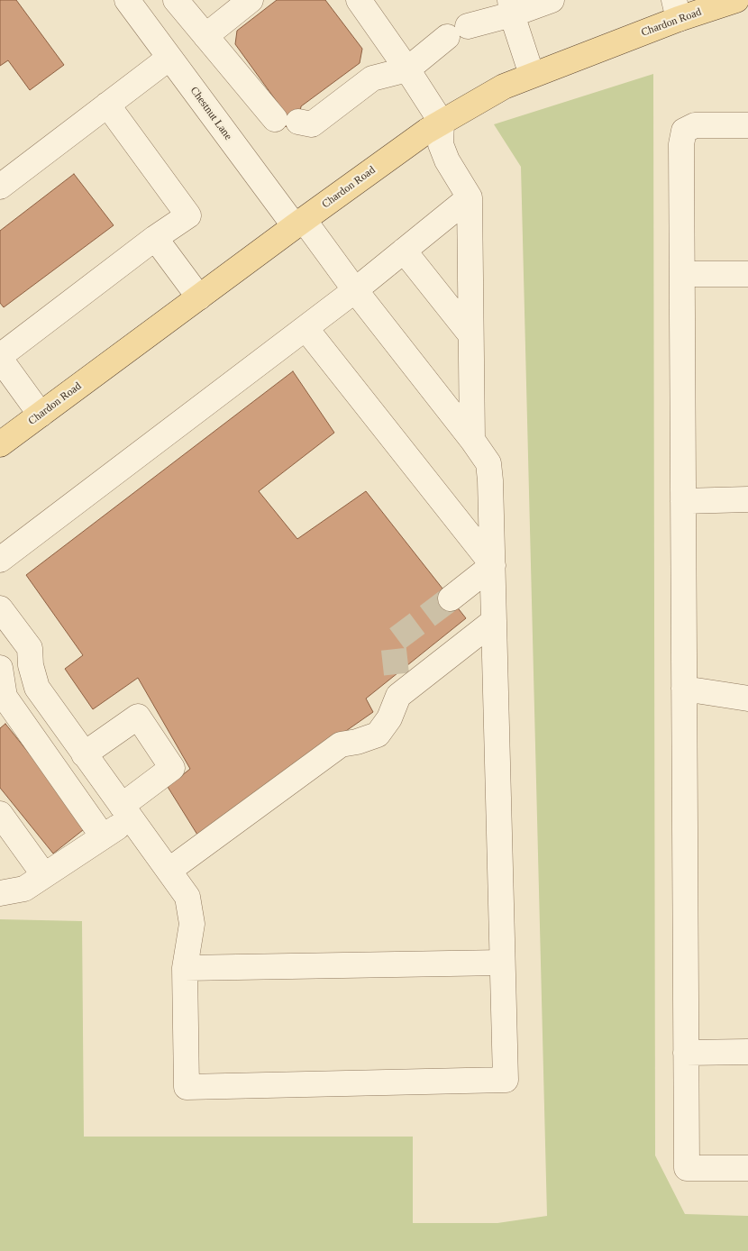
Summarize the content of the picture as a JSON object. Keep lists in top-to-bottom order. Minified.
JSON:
{"streets":{"main road":["Chardon Road"],"street":["Chestnut Lane"]},"crossings":[["Chardon Road","Chestnut Lane"]]}
